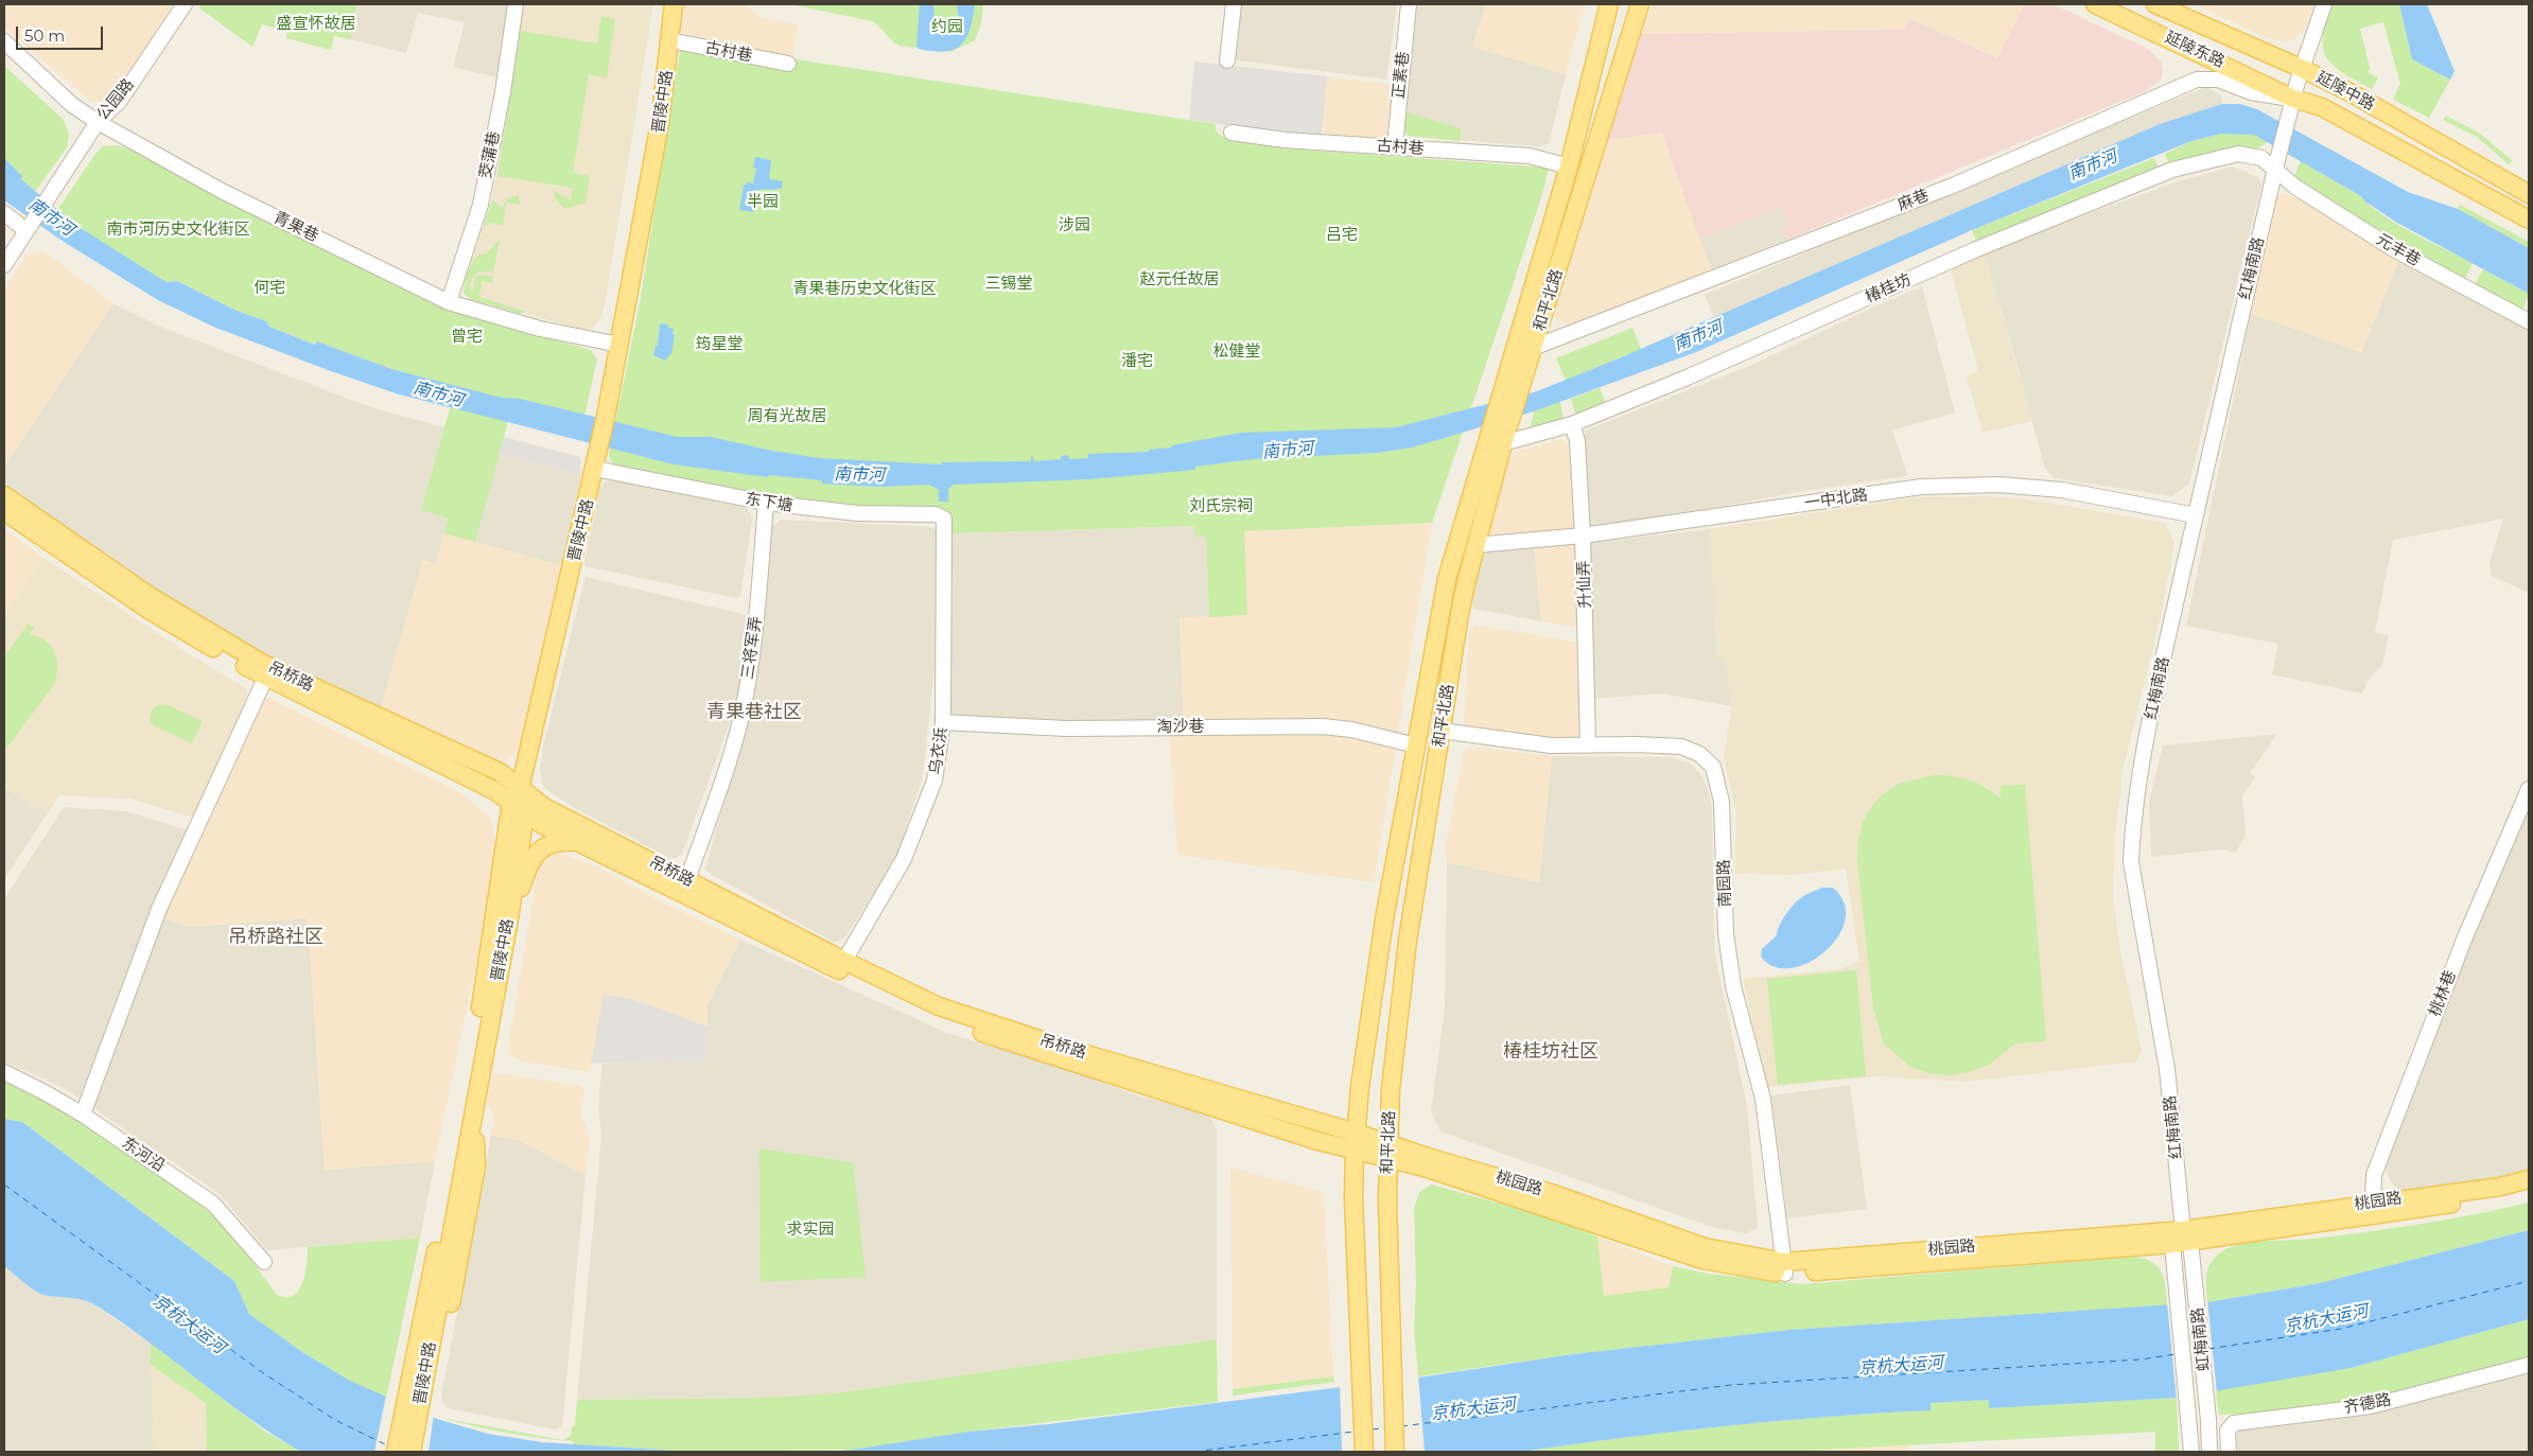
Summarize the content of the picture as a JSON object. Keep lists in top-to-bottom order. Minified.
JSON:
{"streets":{"main road":["延陵东路","延陵中路","晋陵中路","和平北路","吊桥路","桃园路"],"street":["古村巷","正素巷","公园路","茭蒲巷","麻巷","青果巷","元丰巷","红梅南路","椿桂坊","一中北路","东下塘","升仙弄","三将军弄","淘沙巷","乌衣浜","南园路","桃林巷","东河沿","虹梅南路","齐德路"]},"crossings":[["延陵东路","延陵中路"],["延陵东路","麻巷"],["延陵东路","红梅南路"],["古村巷","正素巷"],["古村巷","晋陵中路"],["古村巷","和平北路"],["延陵中路","麻巷"],["延陵中路","红梅南路"],["公园路","青果巷"],["晋陵中路","青果巷"],["晋陵中路","东下塘"],["晋陵中路","吊桥路"],["茭蒲巷","青果巷"],["麻巷","红梅南路"],["麻巷","和平北路"],["元丰巷","红梅南路"],["元丰巷","椿桂坊"],["红梅南路","椿桂坊"],["红梅南路","一中北路"],["红梅南路","桃园路"],["红梅南路","虹梅南路"],["椿桂坊","和平北路"],["椿桂坊","升仙弄"],["和平北路","一中北路"],["和平北路","吊桥路"],["和平北路","淘沙巷"],["和平北路","南园路"],["和平北路","桃园路"],["一中北路","升仙弄"],["东下塘","三将军弄"],["东下塘","乌衣浜"],["升仙弄","南园路"],["三将军弄","吊桥路"],["吊桥路","乌衣浜"],["吊桥路","桃园路"],["淘沙巷","乌衣浜"],["南园路","桃园路"],["桃林巷","桃园路"]],"districts":["青果巷社区","吊桥路社区","椿桂坊社区"],"water":["南市河","京杭大运河"],"parks":["盛宣怀故居","约园","半园","涉园","南市河历史文化街区","吕宅","赵元任故居","三锡堂","何宅","青果巷历史文化街区","曾宅","筠星堂","松健堂","潘宅","周有光故居","刘氏宗祠","求实园"],"scale_bar":"50 m"}
